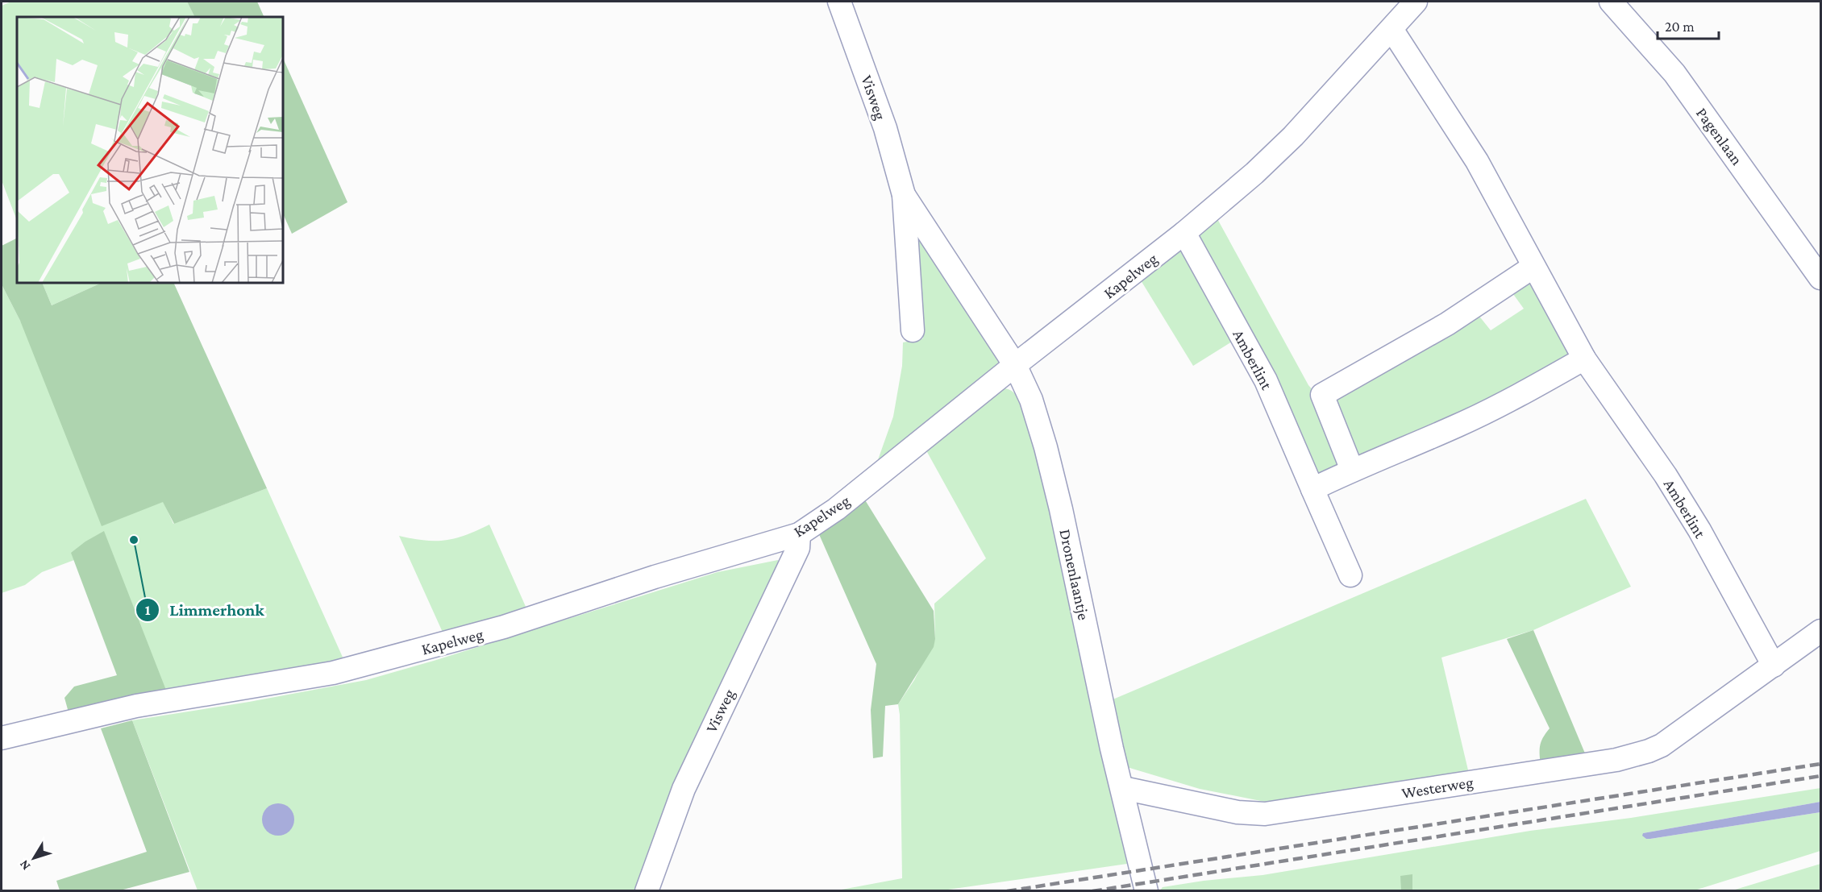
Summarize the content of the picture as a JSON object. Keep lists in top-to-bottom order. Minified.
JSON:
{"streets":{"street":["Visweg","Pagenlaan","Kapelweg","Amberlint","Dronenlaantje","Westerweg"]},"crossings":[["Visweg","Kapelweg"],["Visweg","Dronenlaantje"],["Kapelweg","Amberlint"],["Kapelweg","Dronenlaantje"],["Amberlint","Westerweg"],["Dronenlaantje","Westerweg"]],"places":["Limmerhonk"],"scale_bar":"20 m","north":"bottom left"}
